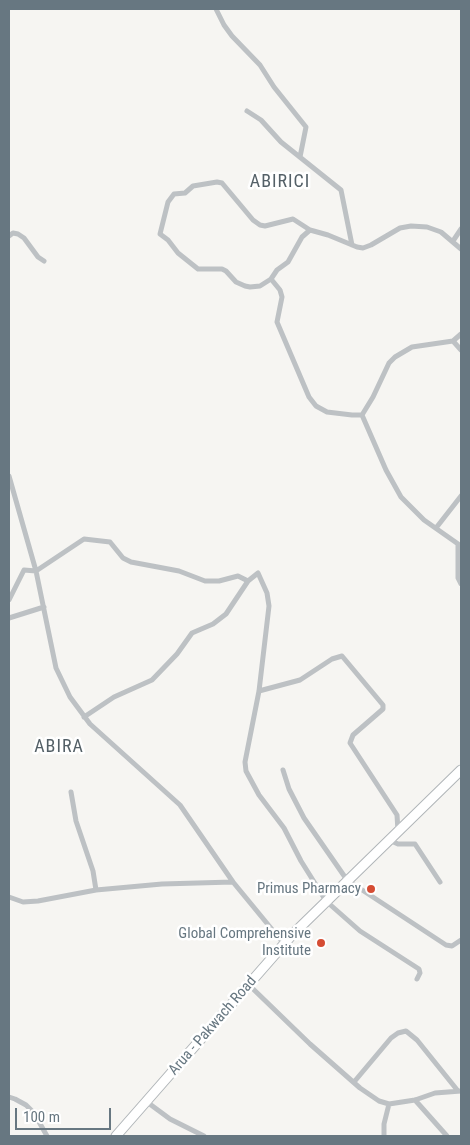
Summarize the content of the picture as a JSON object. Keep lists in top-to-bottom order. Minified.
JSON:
{"streets":{"main road":["Arua - Pakwach Road"]},"districts":["ABIRICI","ABIRA"],"places":["Primus Pharmacy","Global Comprehensive Institute"],"scale_bar":"100 m"}
